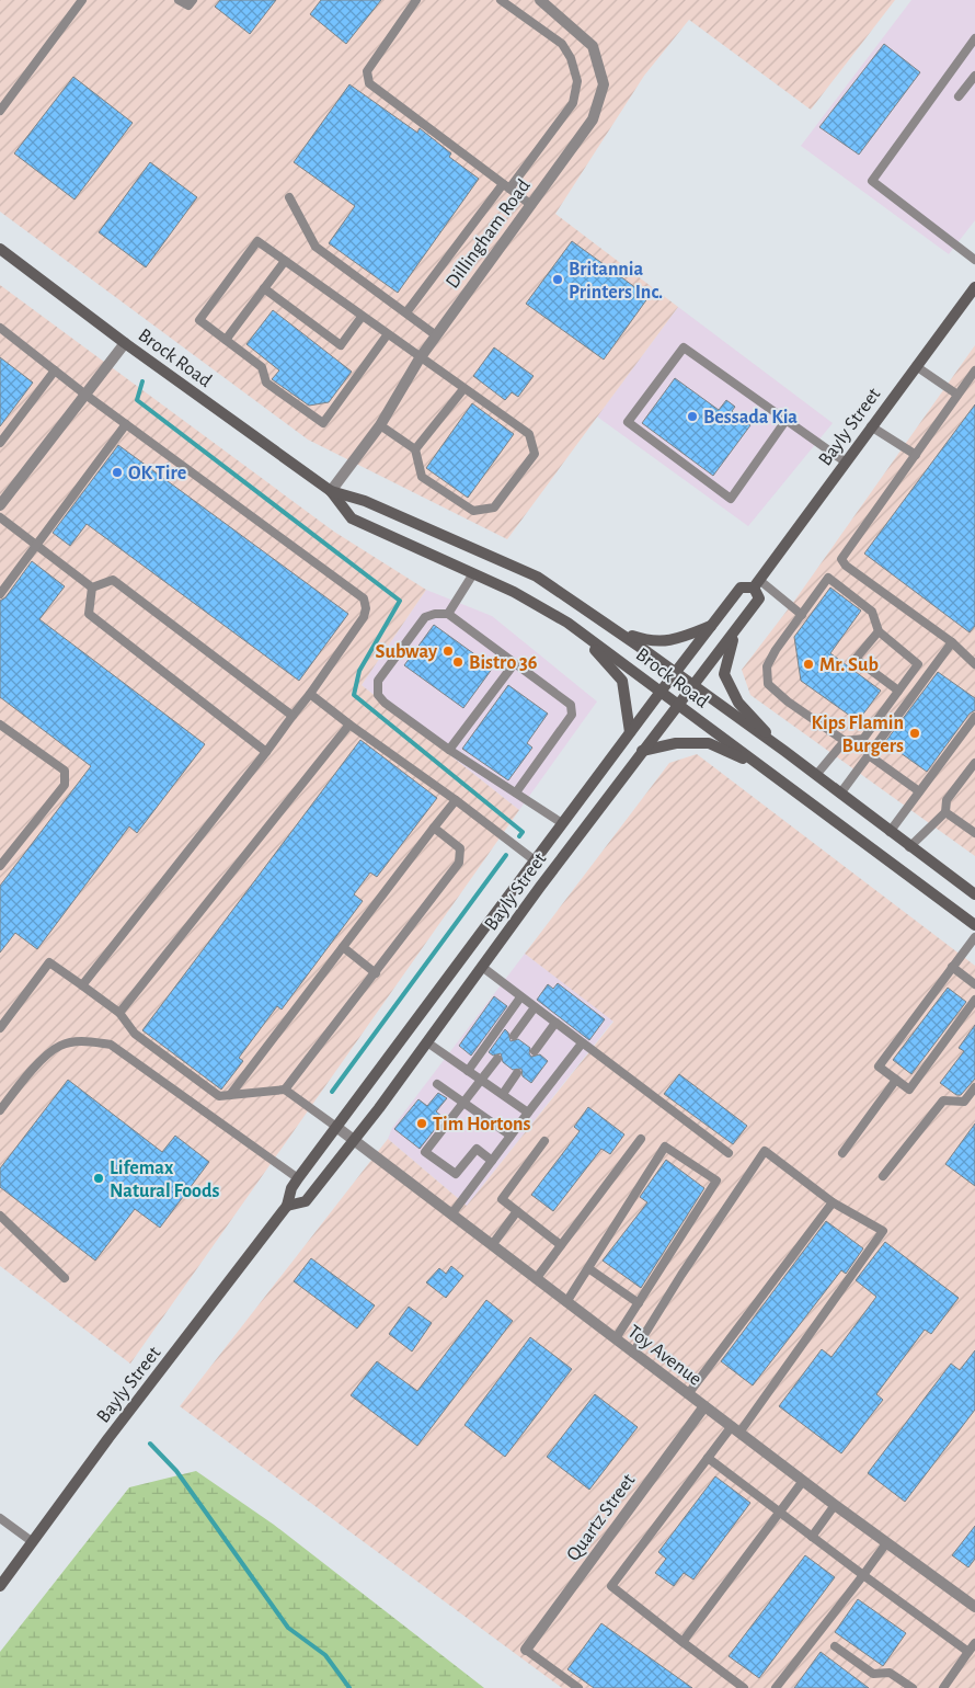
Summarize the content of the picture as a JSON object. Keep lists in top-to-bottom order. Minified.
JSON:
{"streets":{"main road":["Brock Road","Bayly Street"],"street":["Dillingham Road","Toy Avenue","Quartz Street"]},"crossings":[["Dillingham Road","Brock Road"],["Brock Road","Bayly Street"],["Bayly Street","Toy Avenue"],["Toy Avenue","Quartz Street"]],"places":["Britannia Printers Inc.","Bessada Kia","OK Tire","Subway","Bistro 36","Mr. Sub","Kips Flamin Burgers","Tim Hortons","Lifemax Natural Foods"]}
